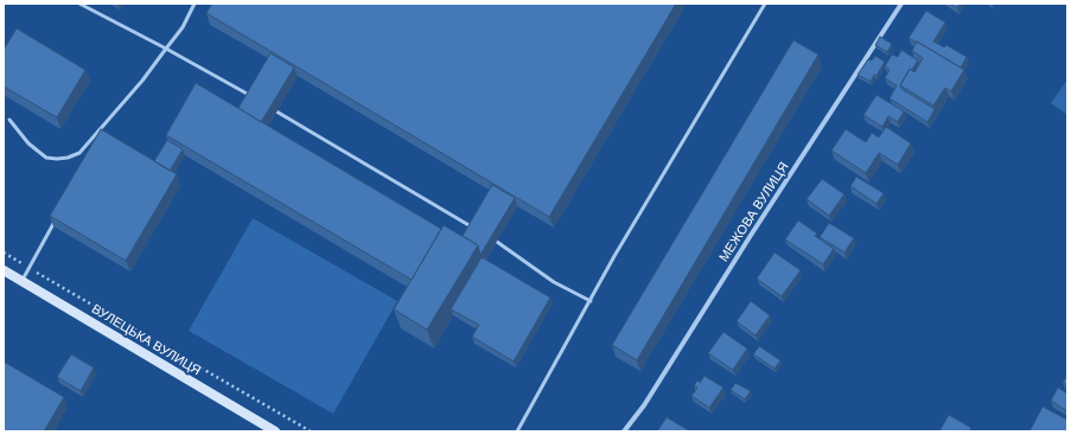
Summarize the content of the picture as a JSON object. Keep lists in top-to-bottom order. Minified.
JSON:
{"streets":{"street":["МЕЖОВА ВУЛИЦЯ","ВУЛЕЦЬКА ВУЛИЦЯ"]}}
